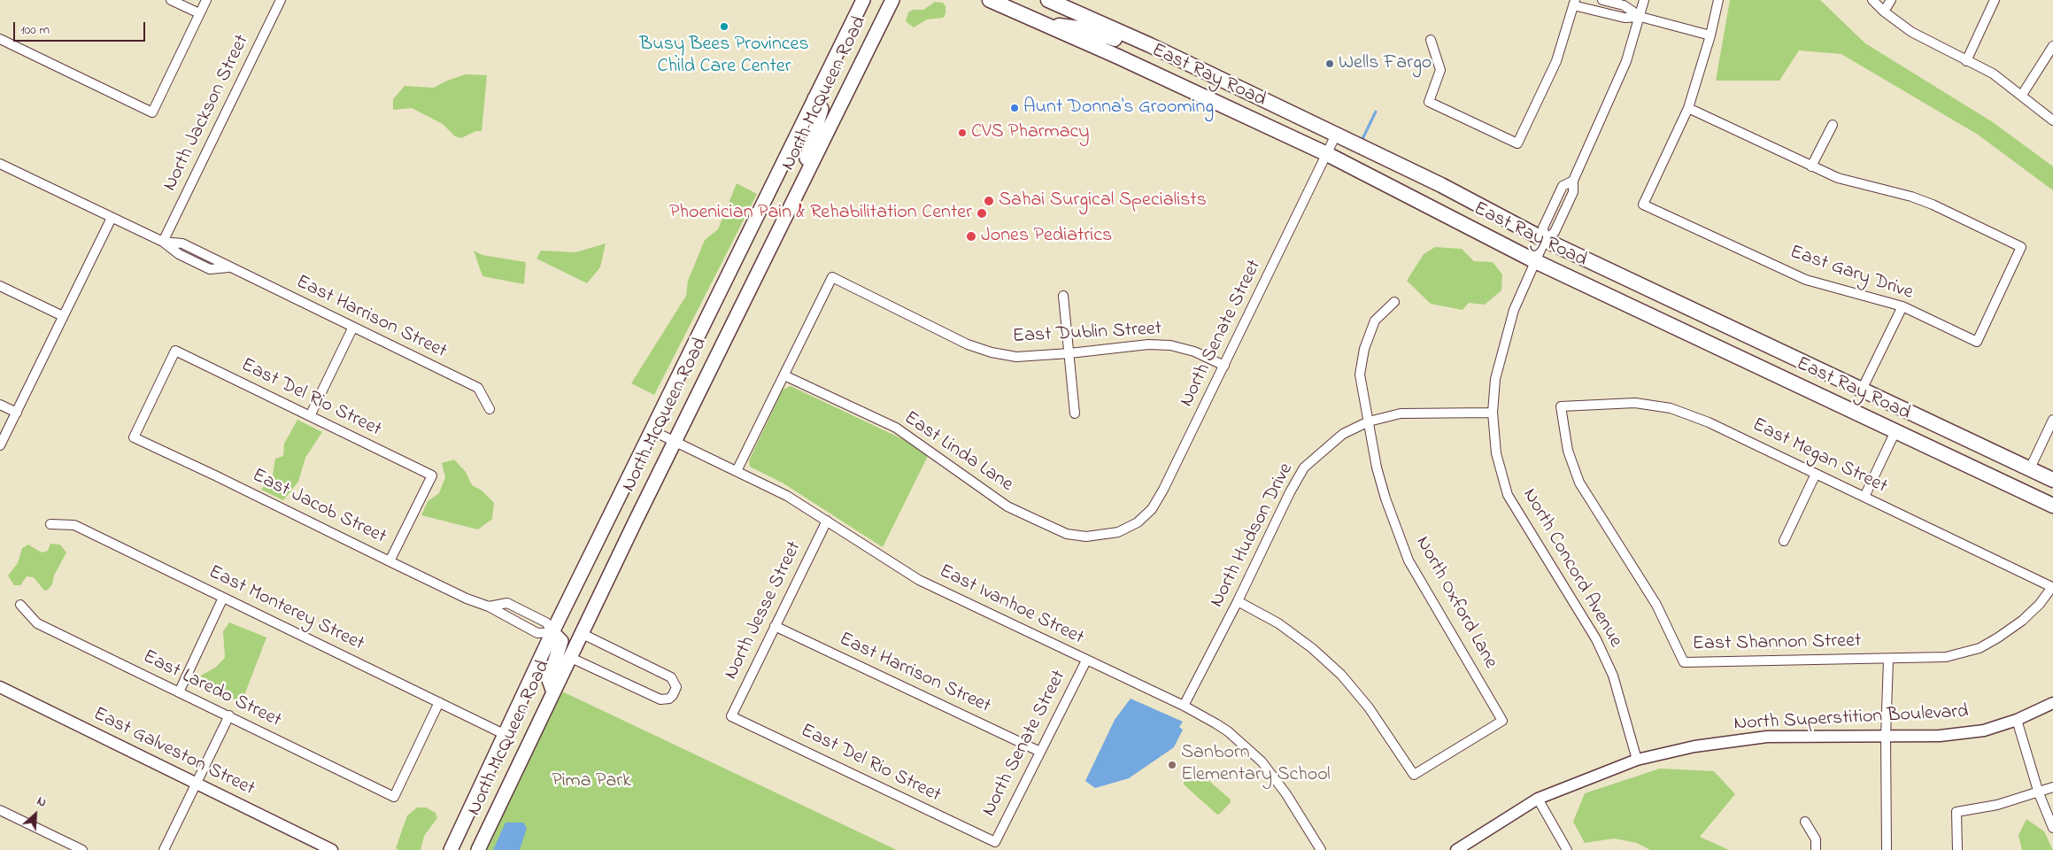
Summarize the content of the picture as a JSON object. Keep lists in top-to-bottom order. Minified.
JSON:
{"streets":{"main road":["East Ray Road","North McQueen Road"],"street":["North Jackson Street","East Gary Drive","East Harrison Street","East Dublin Street","North Senate Street","East Del Rio Street","East Linda Lane","East Megan Street","East Jacob Street","North Hudson Drive","North Concord Avenue","North Oxford Lane","East Ivanhoe Street","East Monterey Street","North Jesse Street","East Shannon Street","East Laredo Street","North Superstition Boulevard","East Galveston Street"]},"crossings":[["East Ray Road","North Senate Street"],["East Ray Road","North Concord Avenue"],["North McQueen Road","East Jacob Street"],["North McQueen Road","East Ivanhoe Street"],["North McQueen Road","East Monterey Street"],["North Jackson Street","East Harrison Street"],["East Harrison Street","North Senate Street"],["East Harrison Street","North Jesse Street"],["East Dublin Street","North Senate Street"],["East Dublin Street","East Linda Lane"],["North Senate Street","East Del Rio Street"],["North Senate Street","East Linda Lane"],["North Senate Street","East Ivanhoe Street"],["East Del Rio Street","East Jacob Street"],["East Del Rio Street","North Jesse Street"],["East Megan Street","East Shannon Street"],["North Hudson Drive","North Concord Avenue"],["North Hudson Drive","North Oxford Lane"],["North Hudson Drive","East Ivanhoe Street"],["North Concord Avenue","North Superstition Boulevard"],["East Ivanhoe Street","North Jesse Street"],["East Monterey Street","East Laredo Street"]],"parks":["Pima Park"],"places":["Busy Bees Provinces Child Care Center","Wells Fargo","Aunt Donna's Grooming","CVS Pharmacy","Sahai Surgical Specialists","Phoenician Pain & Rehabilitation Center","Jones Pediatrics","Sanborn Elementary School"],"scale_bar":"100 m","north":"top right"}
